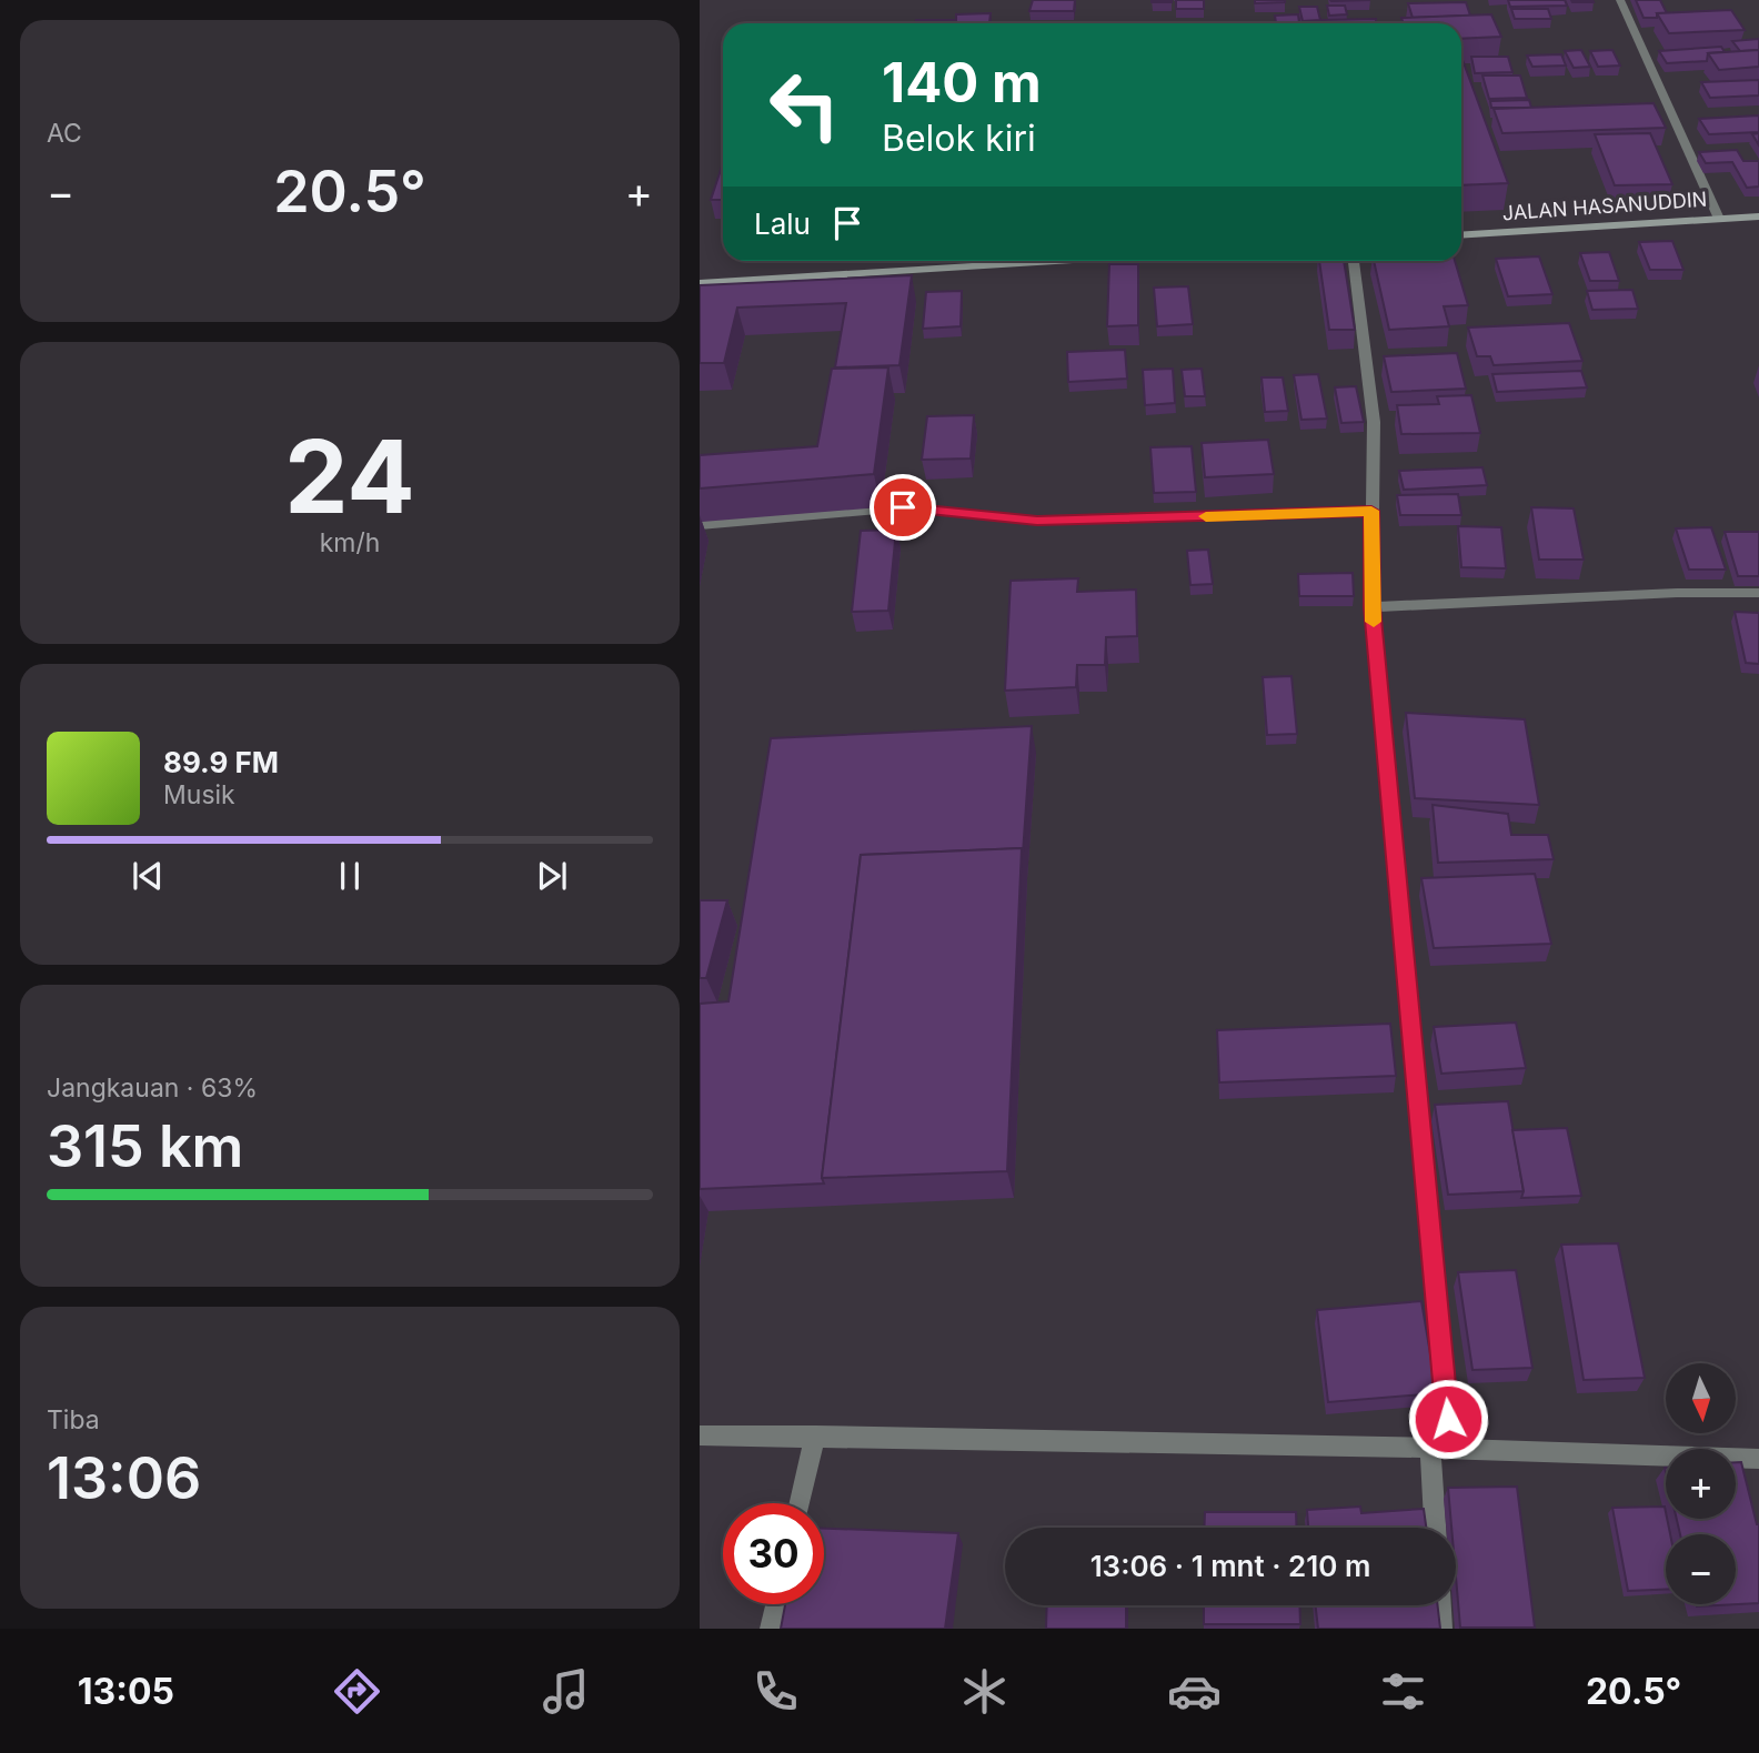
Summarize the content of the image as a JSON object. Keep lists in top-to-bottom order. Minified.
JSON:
{"streets":{"main road":["JALAN HASANUDDIN"]},"north":"bottom","page":{"tile":["AC",["24","km/h"],["Jangkauan · 63%","315 km"],["Tiba","13:06"]],"turn":["140 m","Belok kiri"],"heat":["−","20.5°","+"],"then":"Lalu","song":["89.9 FM","Musik"],"map_buttons":["+","−"],"limit":"30","trip":"13:06 · 1 mnt · 210 m","tabs":["13:05","20.5°"]}}
